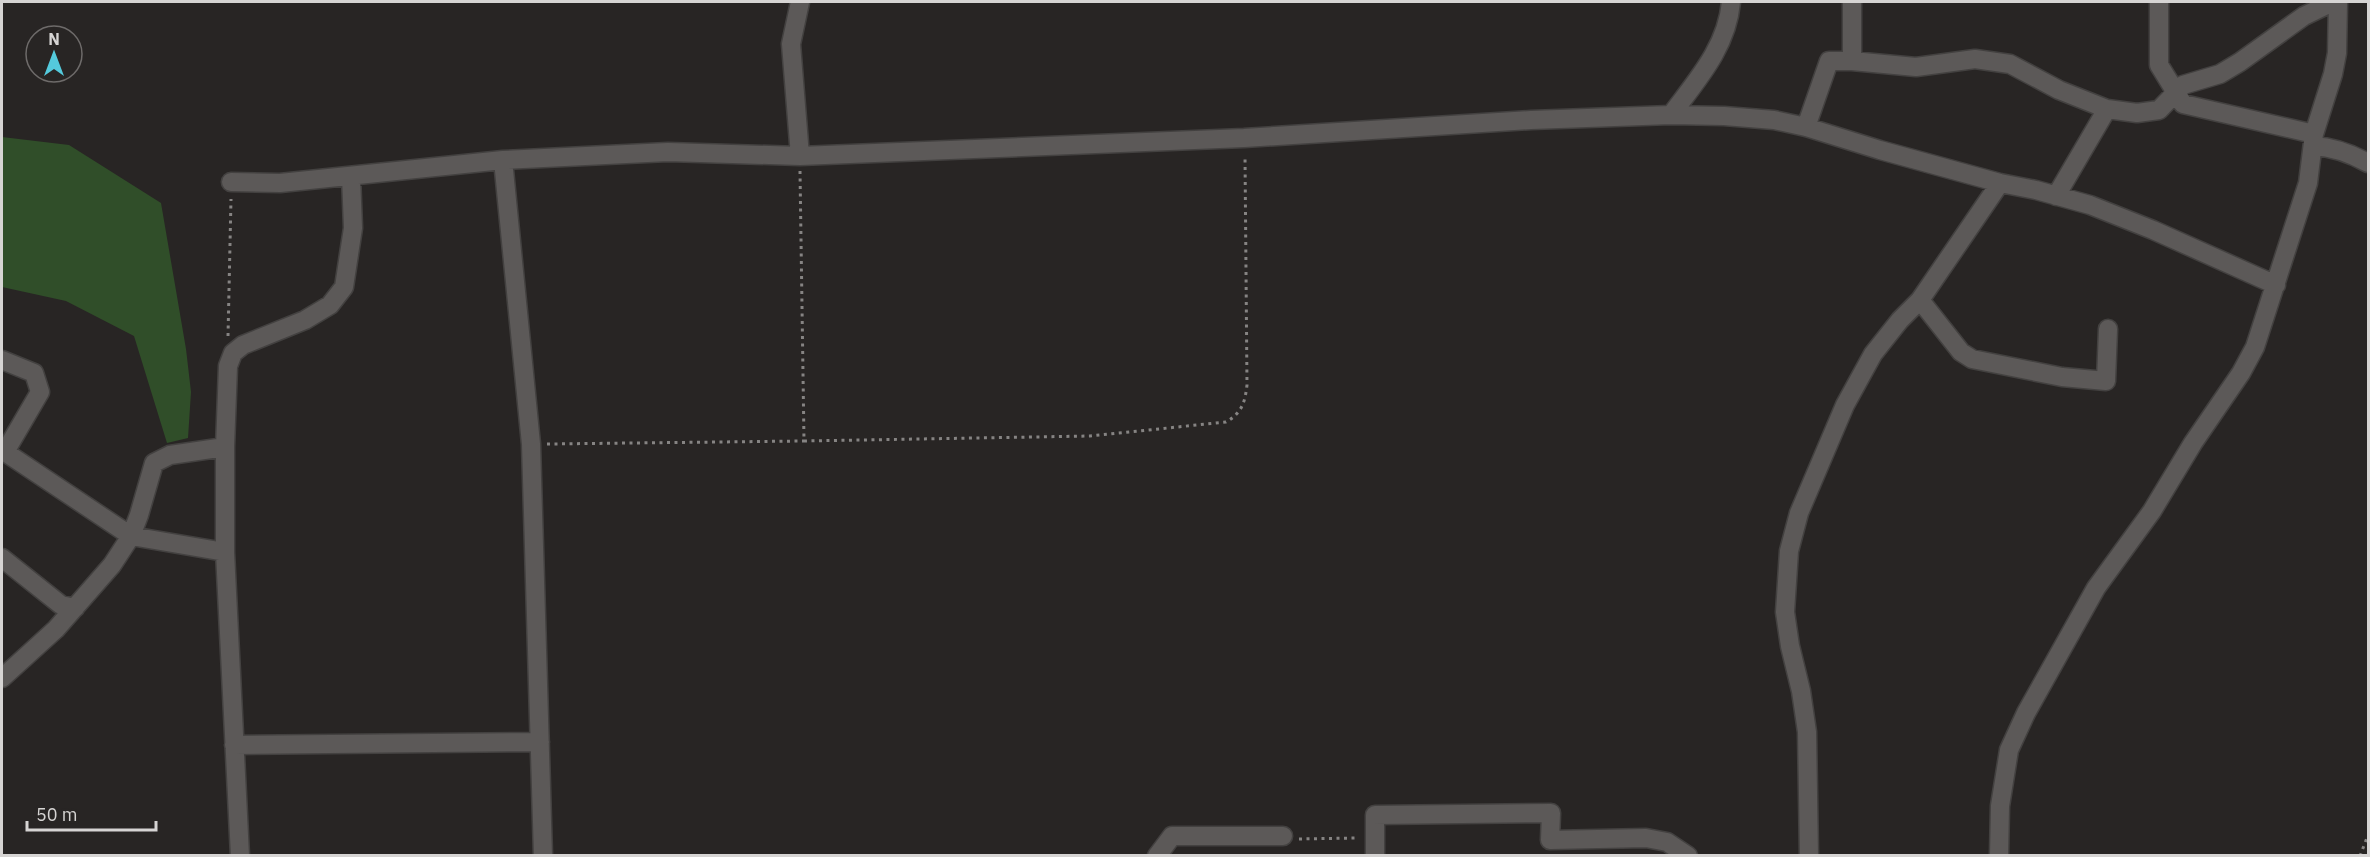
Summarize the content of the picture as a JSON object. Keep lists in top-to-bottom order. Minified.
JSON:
{"scale_bar":"50 m","north":"top"}
